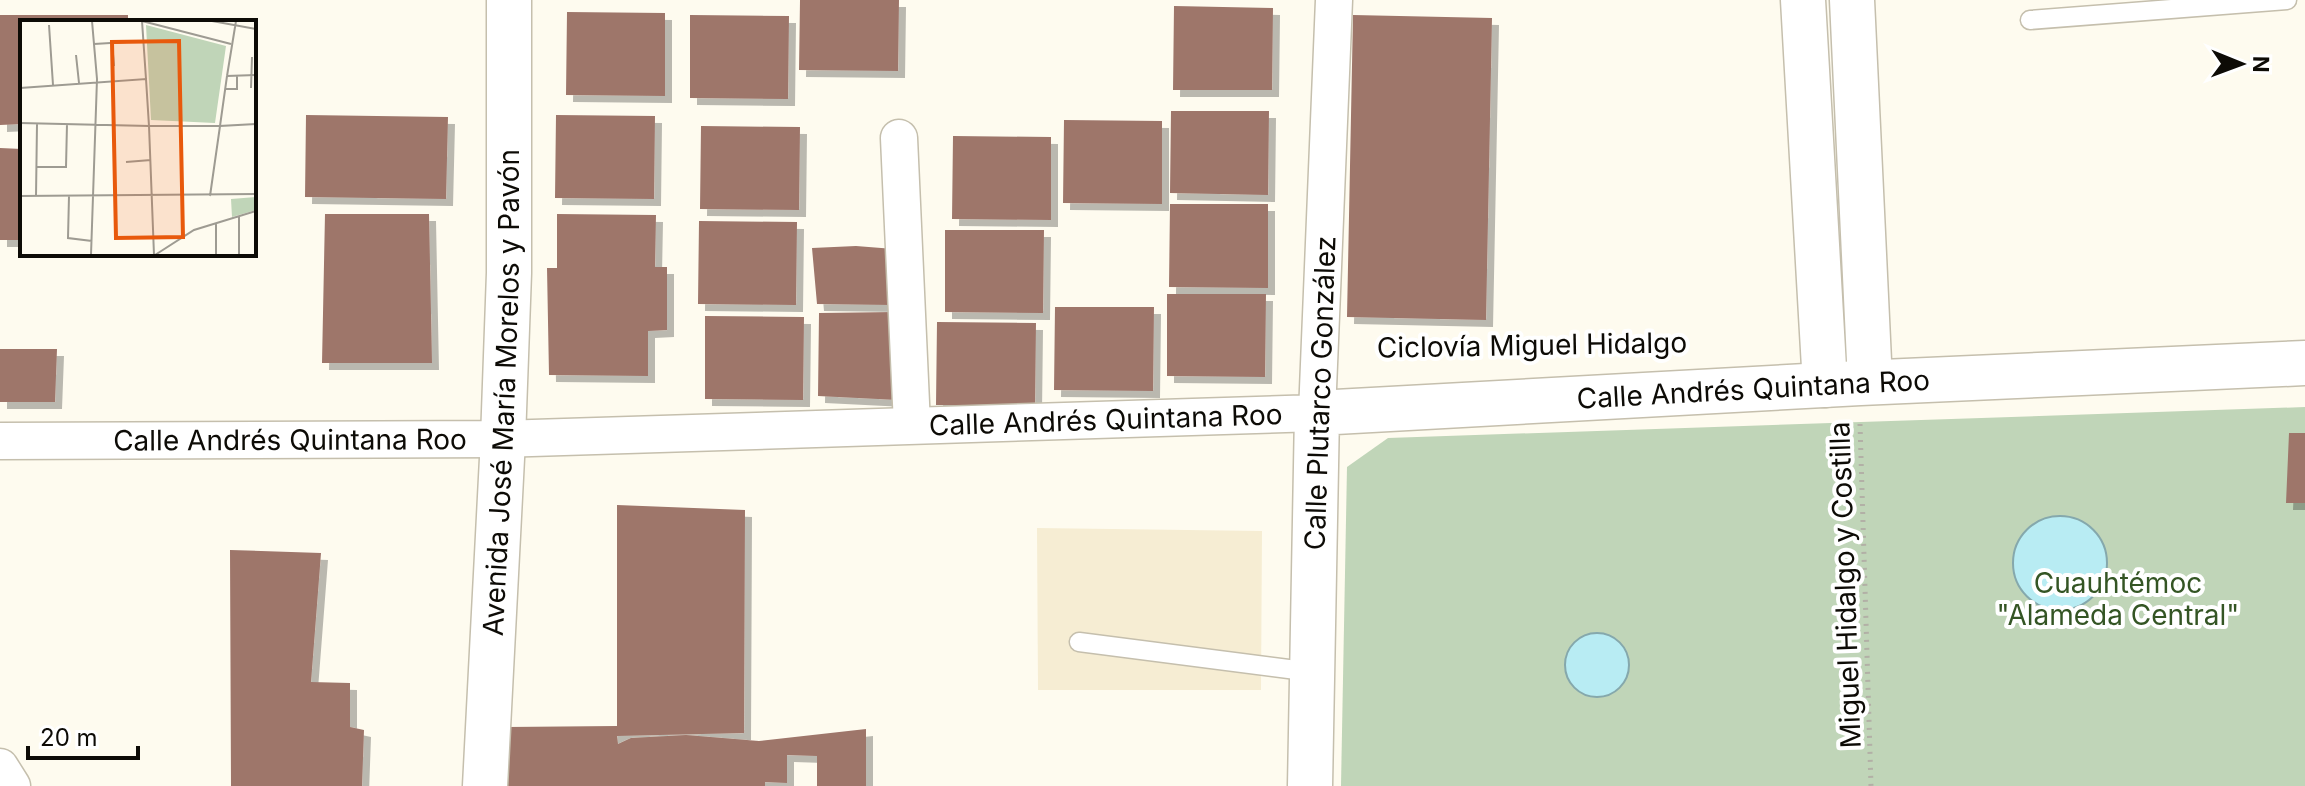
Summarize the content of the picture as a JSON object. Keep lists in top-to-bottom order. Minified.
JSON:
{"streets":{"main road":["Calle Andrés Quintana Roo","Avenida José María Morelos y Pavón","Calle Plutarco González"],"path":["Miguel Hidalgo y Costilla"]},"crossings":[["Calle Andrés Quintana Roo","Avenida José María Morelos y Pavón"],["Calle Andrés Quintana Roo","Calle Plutarco González"],["Calle Andrés Quintana Roo","Miguel Hidalgo y Costilla"]],"parks":["Cuauhtémoc \"Alameda Central\""],"scale_bar":"20 m","north":"right"}
